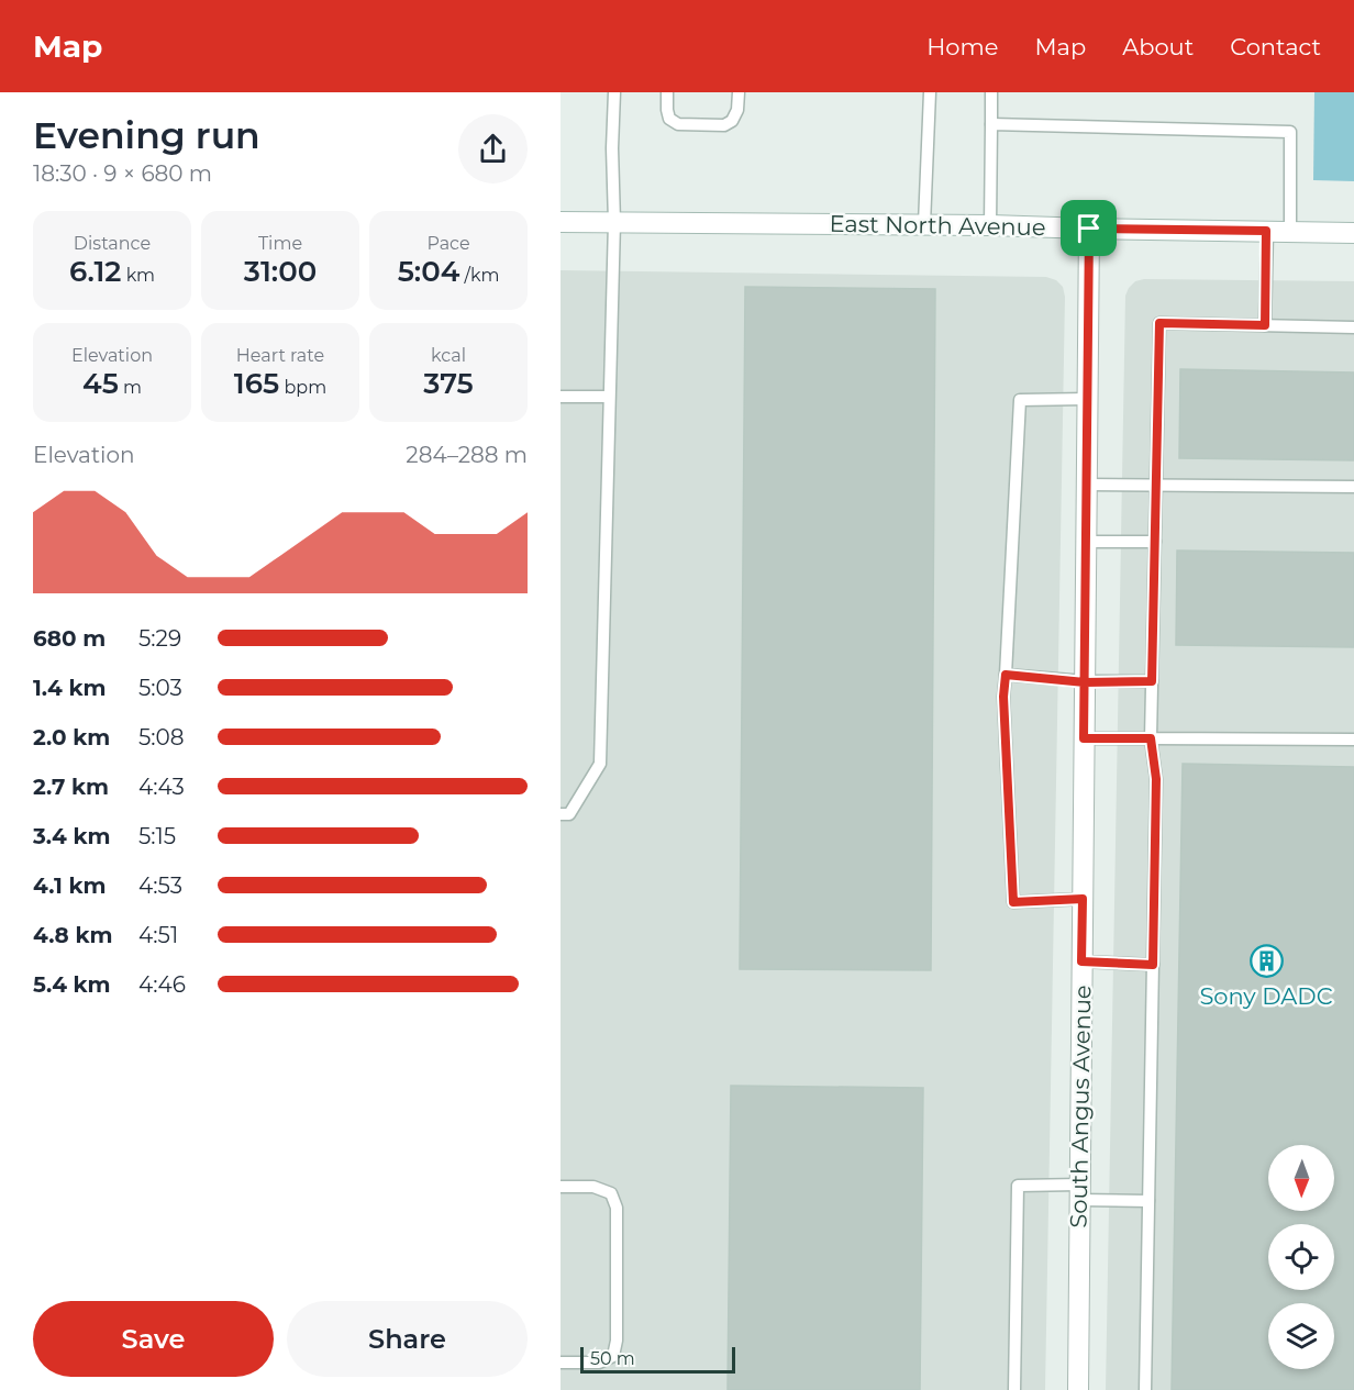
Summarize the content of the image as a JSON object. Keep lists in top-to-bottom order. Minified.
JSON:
{"streets":{"street":["East North Avenue","South Angus Avenue"]},"crossings":[["East North Avenue","South Angus Avenue"]],"places":{"building":["Sony DADC"]},"scale_bar":"50 m","north":"bottom","page":{"header":"Map","nav":["Home","Map","About","Contact"],"heading":["Evening run","18:30 · 9 × 680 m"],"stats":[["Distance","6.12 km"],["Time","31:00"],["Pace","5:04 /km"],["Elevation","45 m"],["Heart rate","165 bpm"],["kcal","375"]],"chart":["Elevation","284–288 m"],"list":[{"name":"680 m","note":"5:29"},{"name":"1.4 km","note":"5:03"},{"name":"2.0 km","note":"5:08"},{"name":"2.7 km","note":"4:43"},{"name":"3.4 km","note":"5:15"},{"name":"4.1 km","note":"4:53"},{"name":"4.8 km","note":"4:51"},{"name":"5.4 km","note":"4:46"}],"buttons":["Save","Share"],"scale":"50 m"}}
